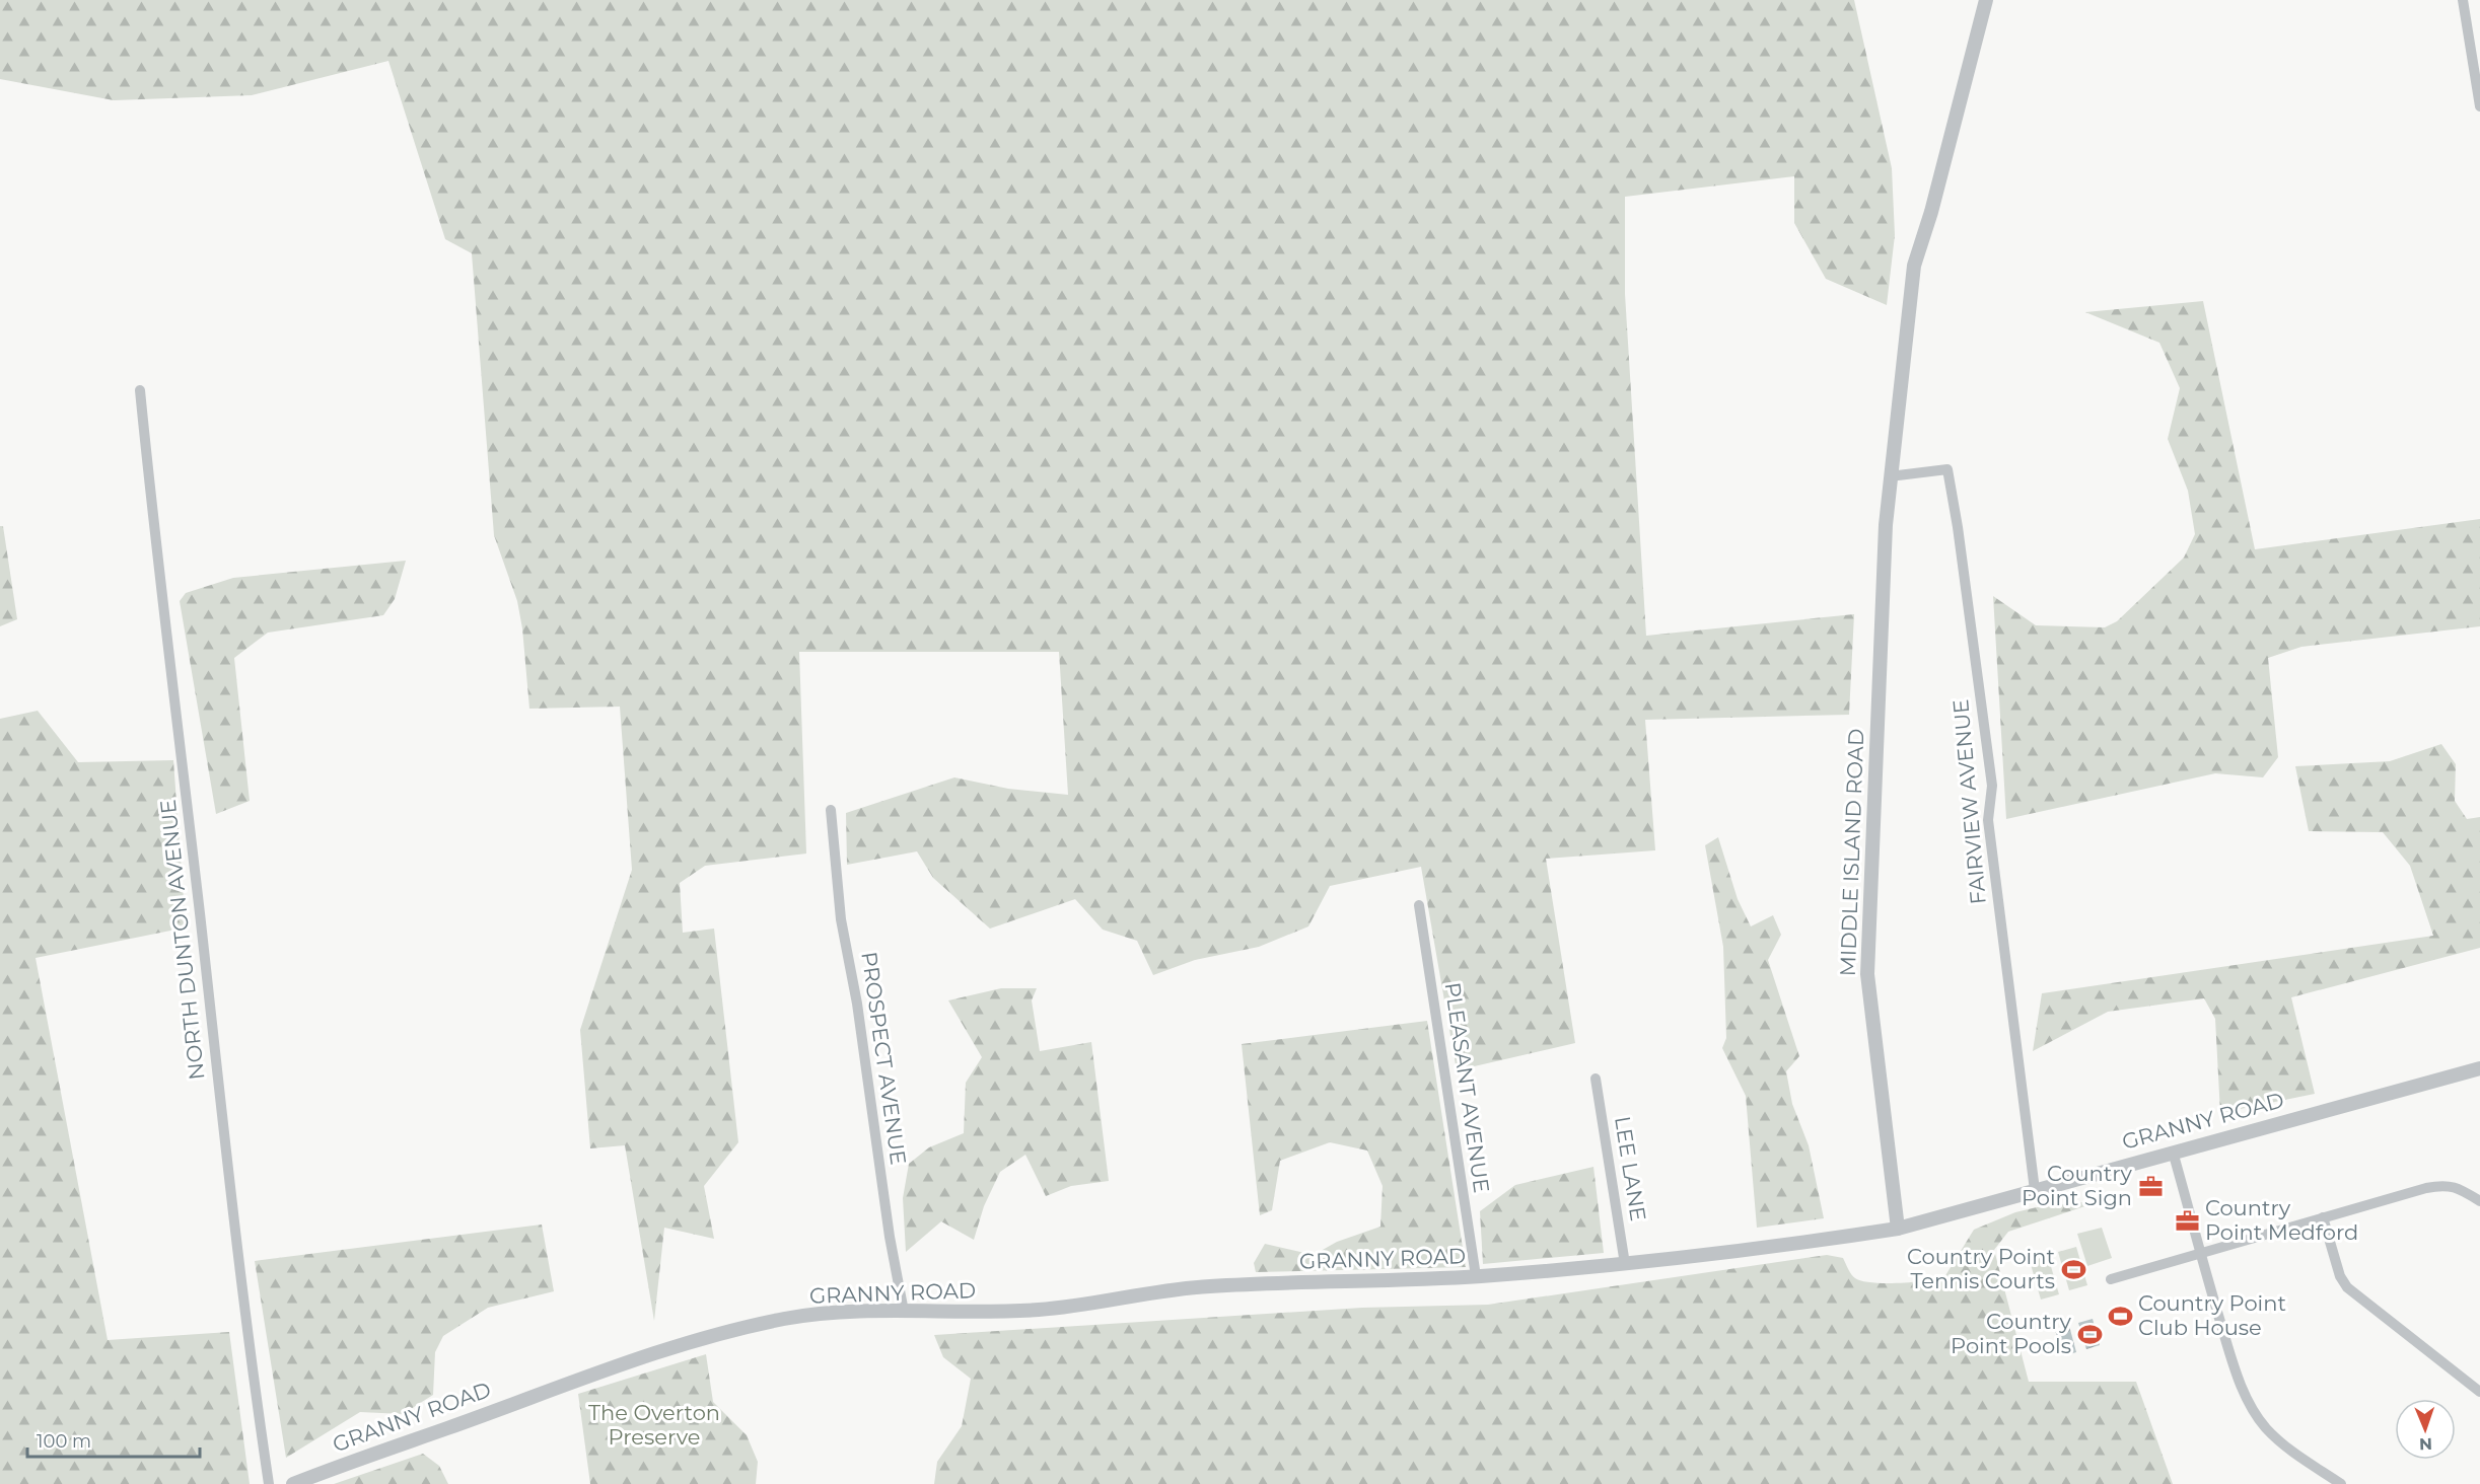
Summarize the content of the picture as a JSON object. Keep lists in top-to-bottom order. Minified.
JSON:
{"streets":{"street":["FAIRVIEW AVENUE","MIDDLE ISLAND ROAD","NORTH DUNTON AVENUE","PROSPECT AVENUE","PLEASANT AVENUE","GRANNY ROAD","LEE LANE"]},"crossings":[["FAIRVIEW AVENUE","MIDDLE ISLAND ROAD"],["FAIRVIEW AVENUE","GRANNY ROAD"],["MIDDLE ISLAND ROAD","GRANNY ROAD"],["PROSPECT AVENUE","GRANNY ROAD"],["PLEASANT AVENUE","GRANNY ROAD"],["GRANNY ROAD","LEE LANE"]],"parks":["The Overton Preserve"],"places":{"office":["Country Point Sign","Country Point Medford"],"sports":["Country Point Tennis Courts","Country Point Club House","Country Point Pools"]},"scale_bar":"100 m","north":"bottom"}
